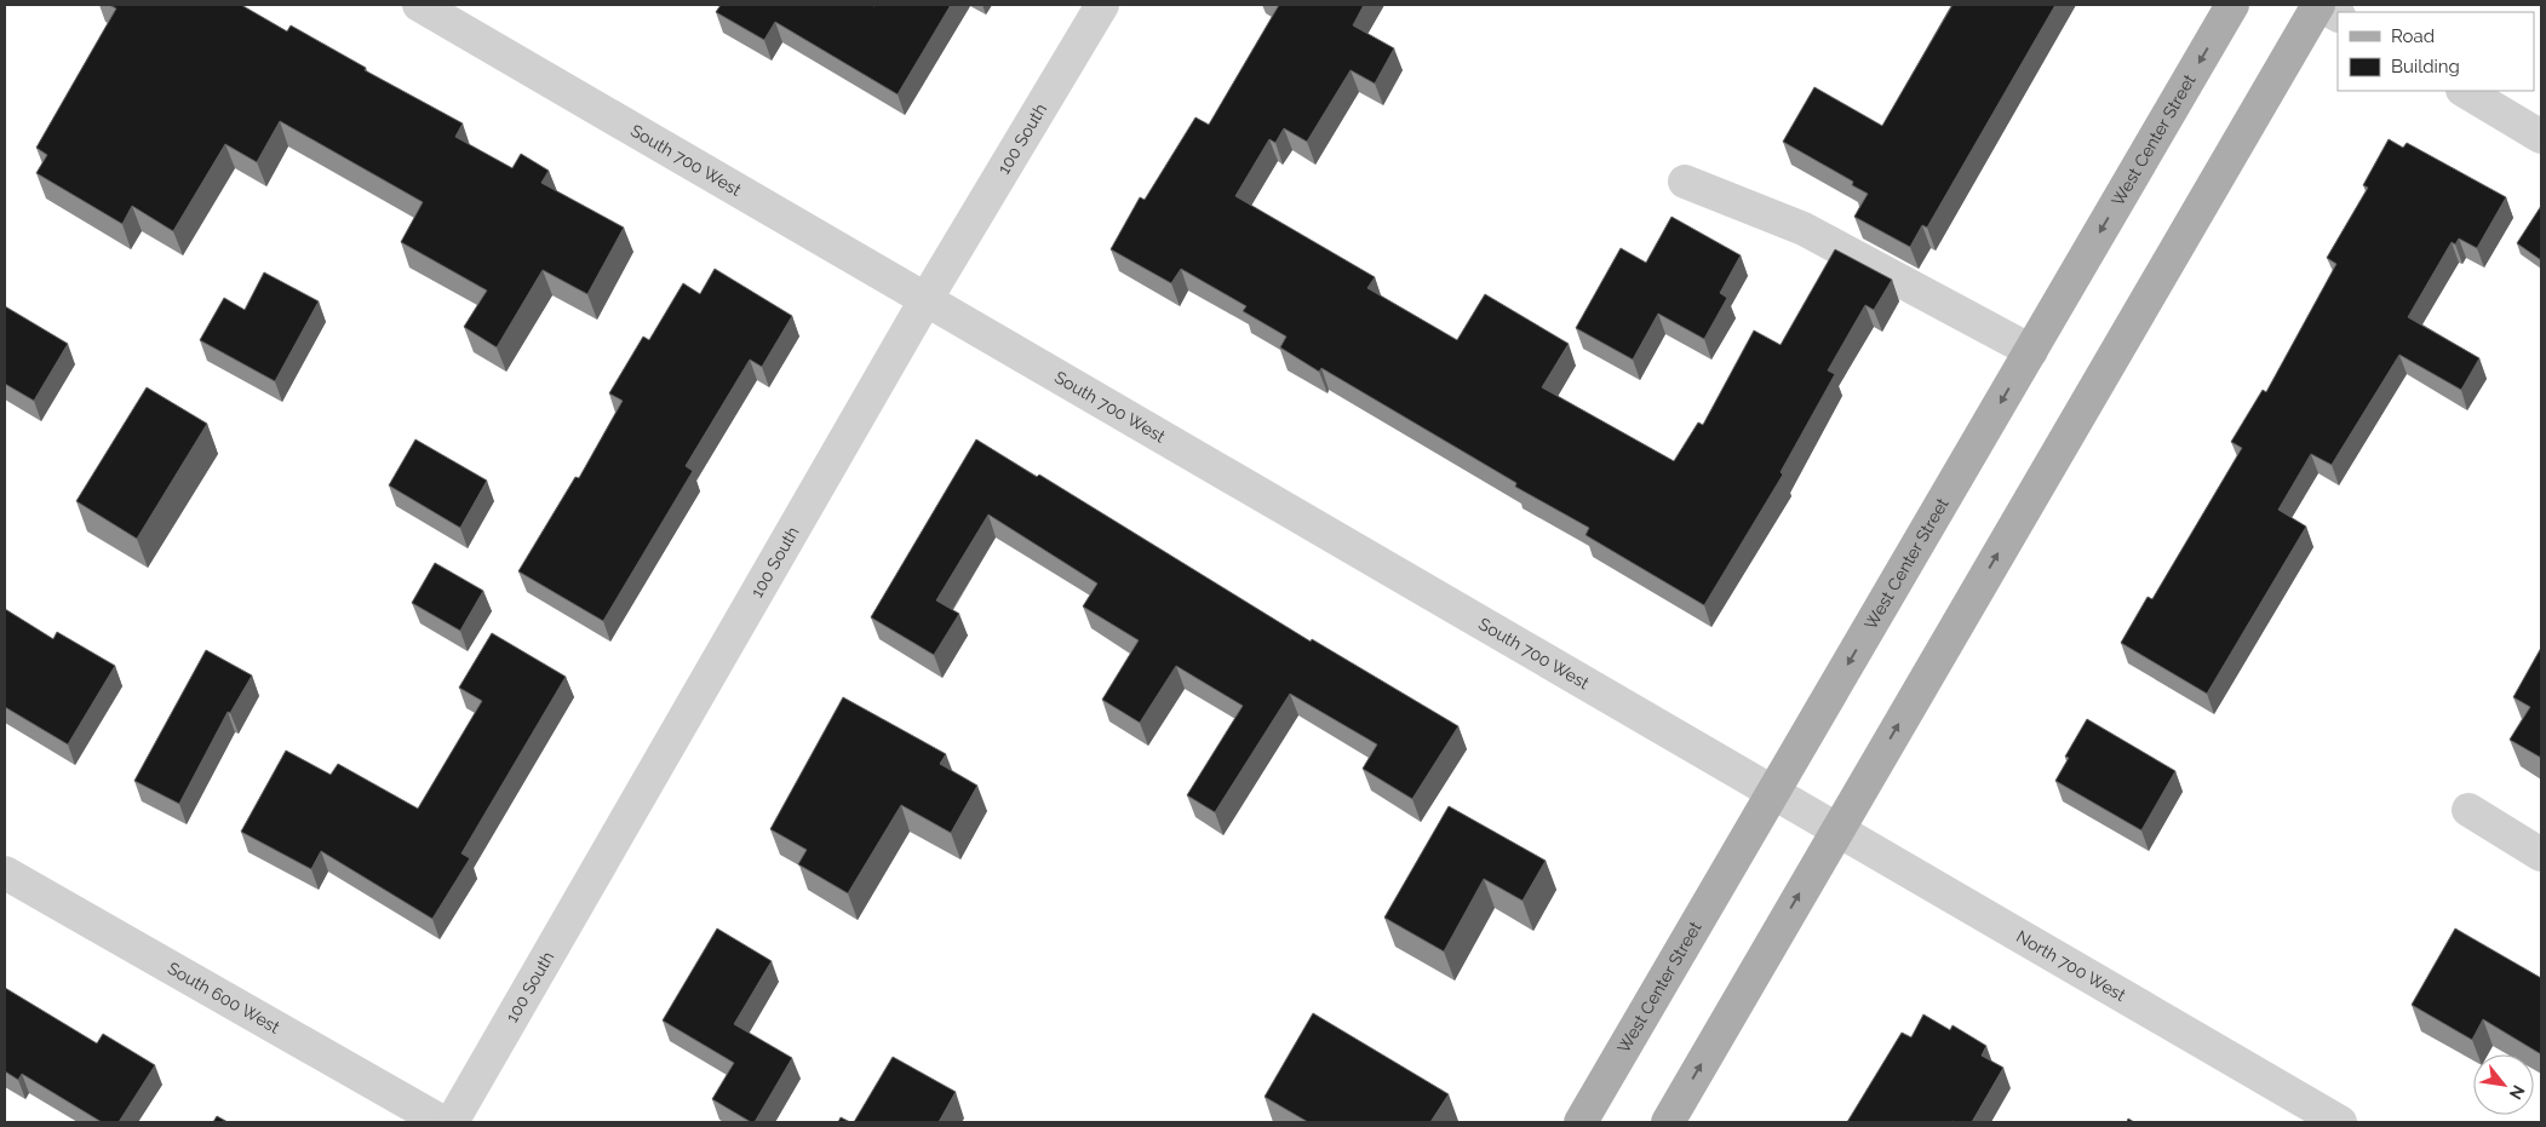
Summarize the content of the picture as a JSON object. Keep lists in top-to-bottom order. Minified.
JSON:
{"streets":{"main road":["West Center Street"],"street":["100 South","South 700 West","North 700 West","South 600 West"]},"crossings":[["100 South","South 700 West"],["West Center Street","South 700 West"],["South 700 West","North 700 West"]],"legend":["Road","Building"],"north":"bottom right"}
